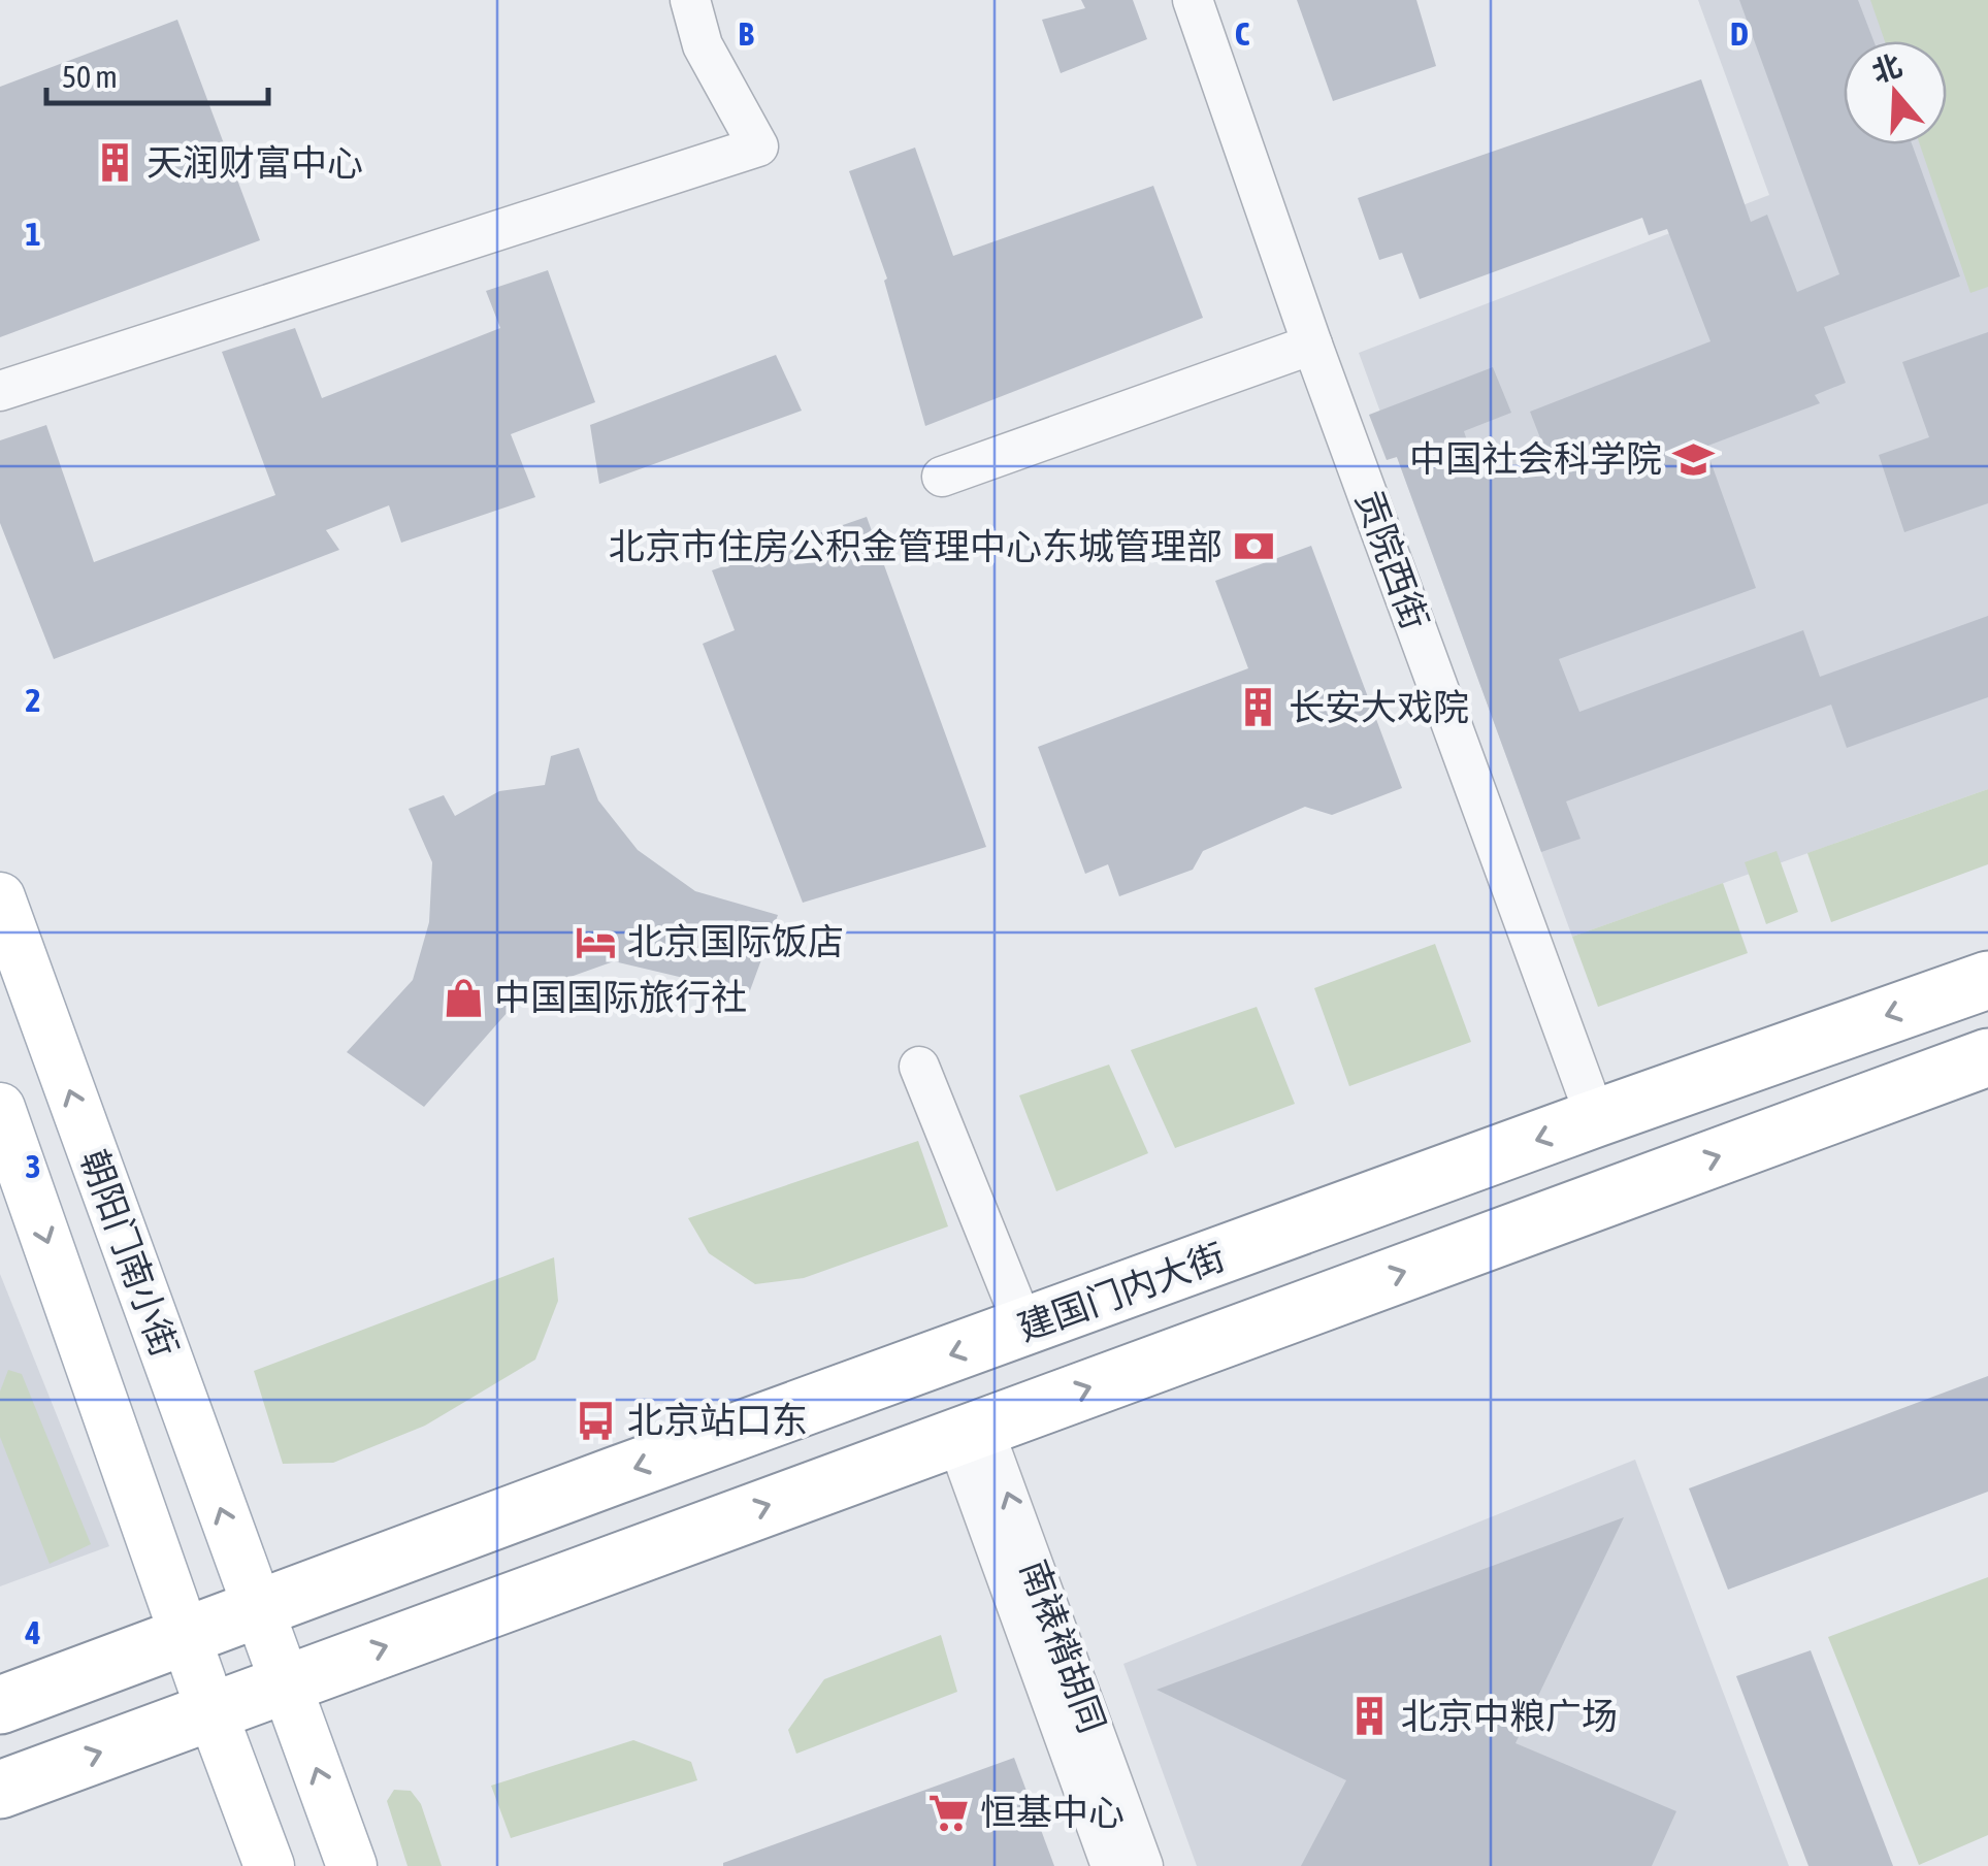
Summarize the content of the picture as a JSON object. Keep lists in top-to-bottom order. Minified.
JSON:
{"streets":{"highway":["建国门内大街"],"main road":["朝阳门南小街"],"street":["贡院西街","南裱褙胡同"]},"crossings":[["贡院西街","建国门内大街"],["朝阳门南小街","建国门内大街"]],"places":{"building":["天润财富中心","长安大戏院","北京中粮广场"],"school or university":["中国社会科学院"],"bank":["北京市住房公积金管理中心东城管理部"],"hotel":["北京国际饭店"],"shop":["中国国际旅行社"],"bus stop":["北京站口东"],"supermarket":["恒基中心"]},"scale_bar":"50 m","north":"top","grid":{"columns":["B","C","D"],"rows":["1","2","3","4"]}}
